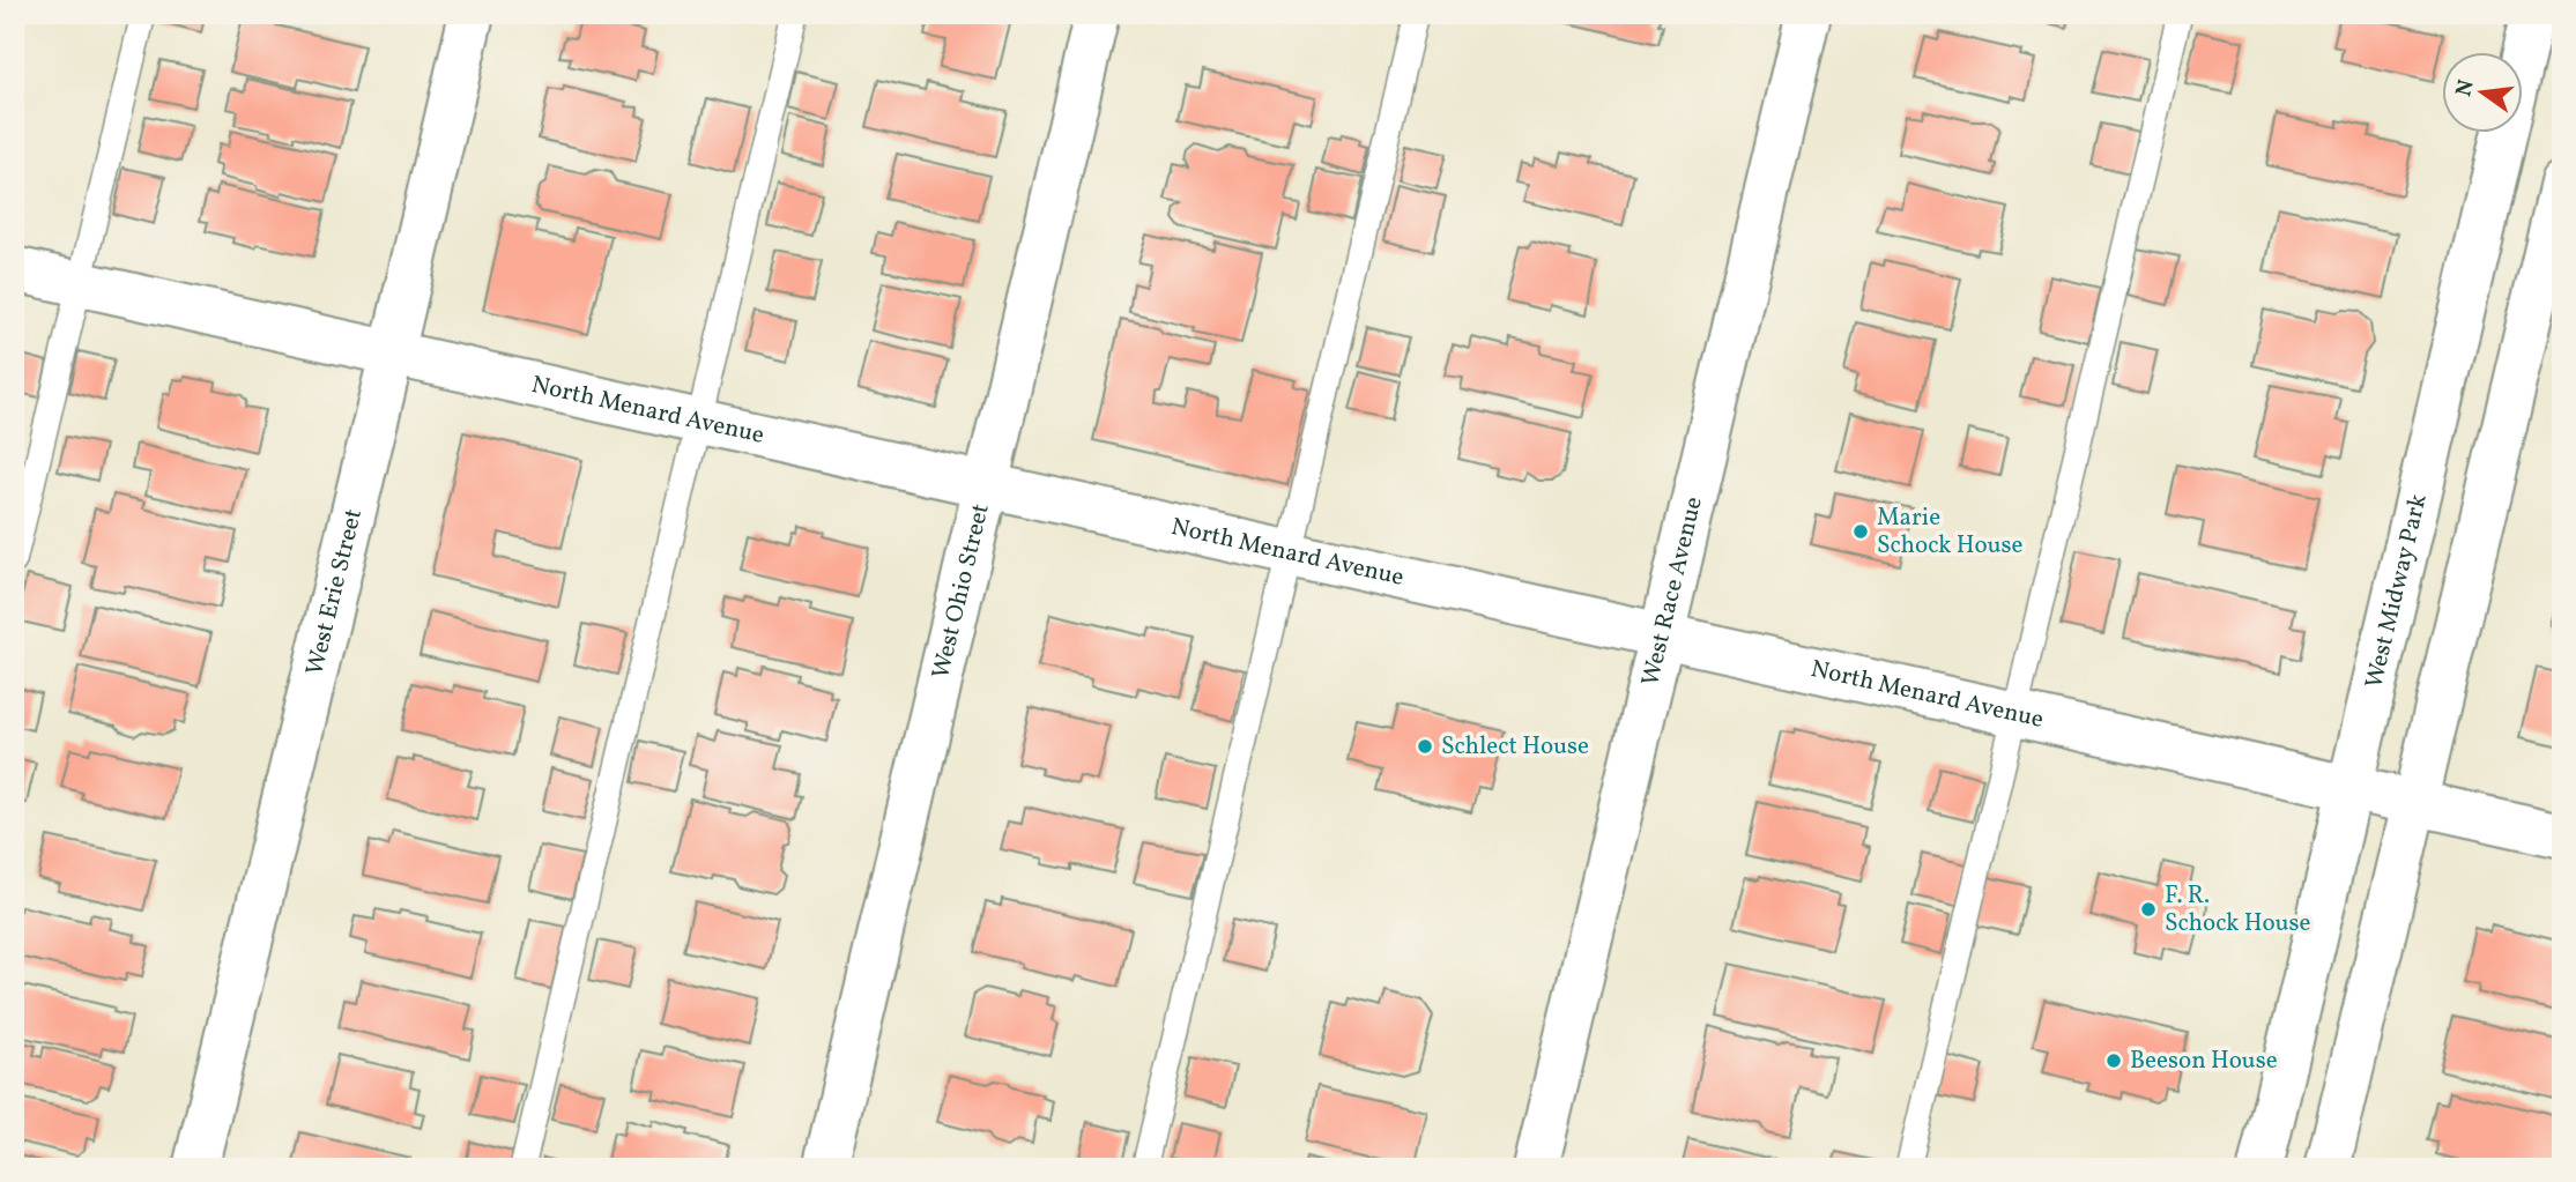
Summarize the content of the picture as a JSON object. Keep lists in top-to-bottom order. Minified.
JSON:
{"streets":{"street":["North Menard Avenue","West Race Avenue","West Midway Park","West Erie Street","West Ohio Street"]},"crossings":[["North Menard Avenue","West Race Avenue"],["North Menard Avenue","West Midway Park"],["North Menard Avenue","West Erie Street"],["North Menard Avenue","West Ohio Street"]],"places":["Marie Schock House","Schlect House","F. R. Schock House","Beeson House"],"north":"left"}
